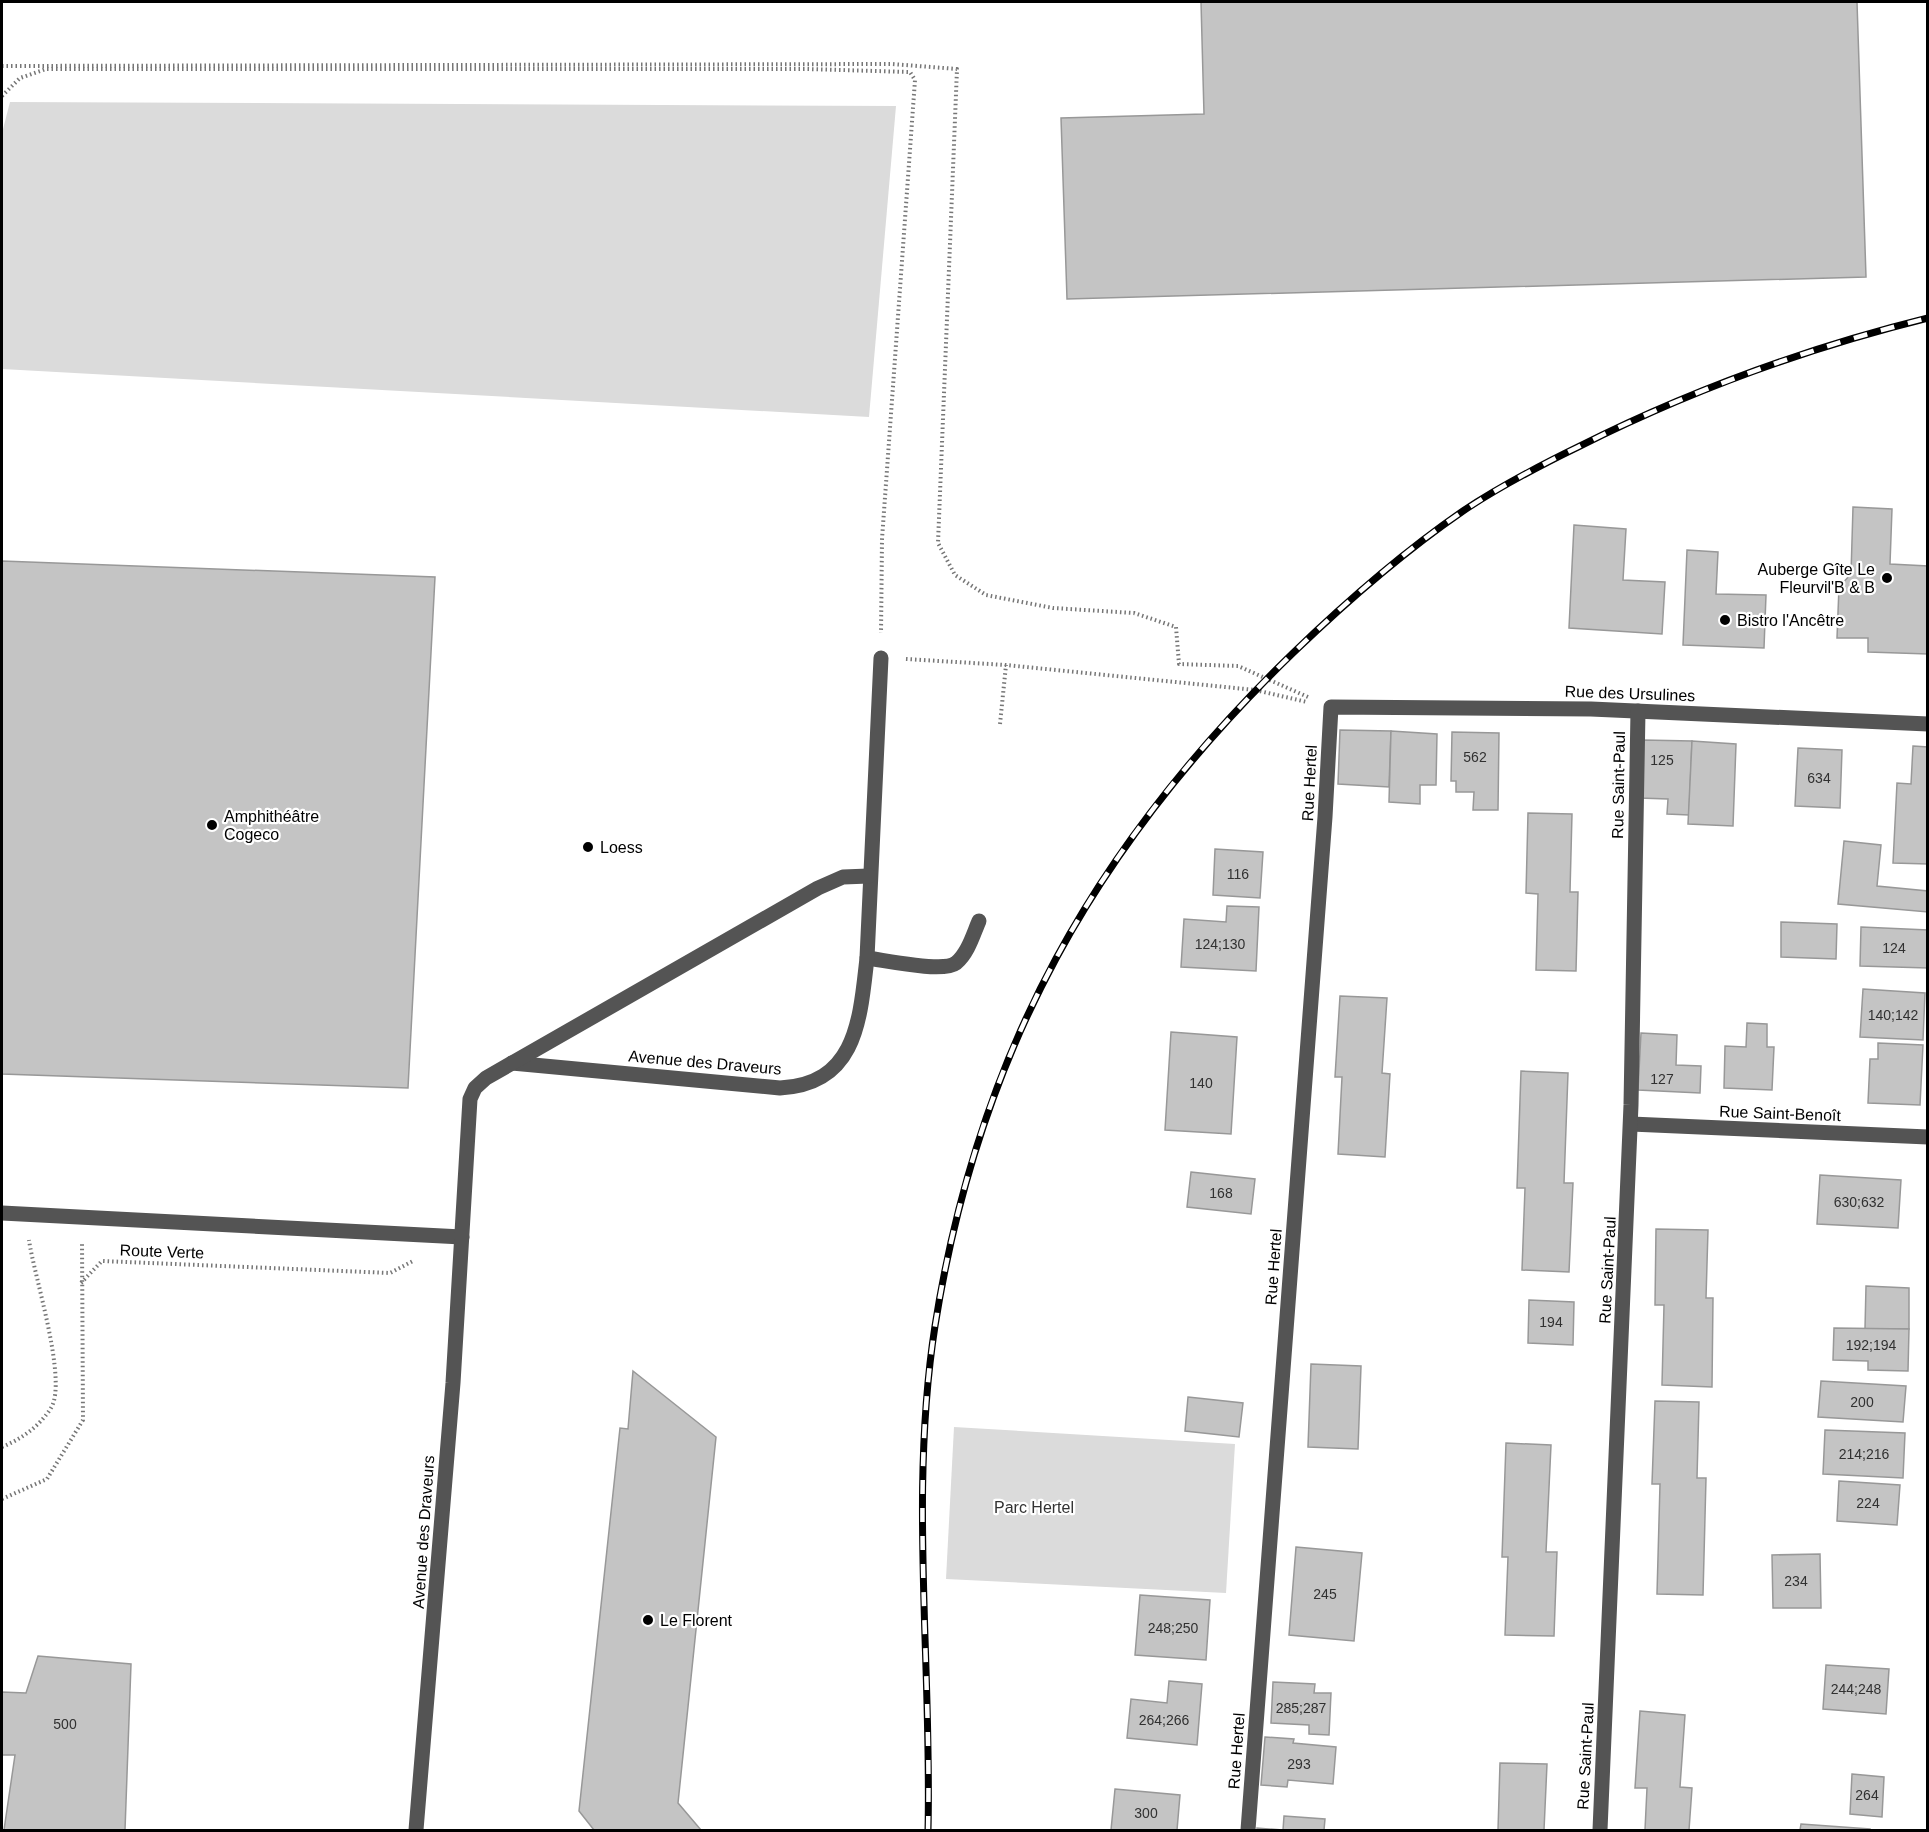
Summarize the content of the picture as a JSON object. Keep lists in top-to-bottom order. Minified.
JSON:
{"streets":{"street":["Rue des Ursulines","Rue Hertel","Rue Saint-Paul","Avenue des Draveurs","Rue Saint-Benoît"],"path":["Route Verte"]},"crossings":[["Rue des Ursulines","Rue Hertel"],["Rue des Ursulines","Rue Saint-Paul"],["Rue Saint-Paul","Rue Saint-Benoît"]],"parks":["Parc Hertel"],"places":["Auberge Gîte Le Fleurvil'B & B","Bistro l'Ancêtre","Amphithéâtre Cogeco","Loess","Le Florent"],"house_numbers":["562","125","634","116","124;130","124","140;142","127","140","168","630;632","194","192;194","200","214;216","224","234","245","248;250","244;248","285;287","264;266","500","293","264","300"]}
